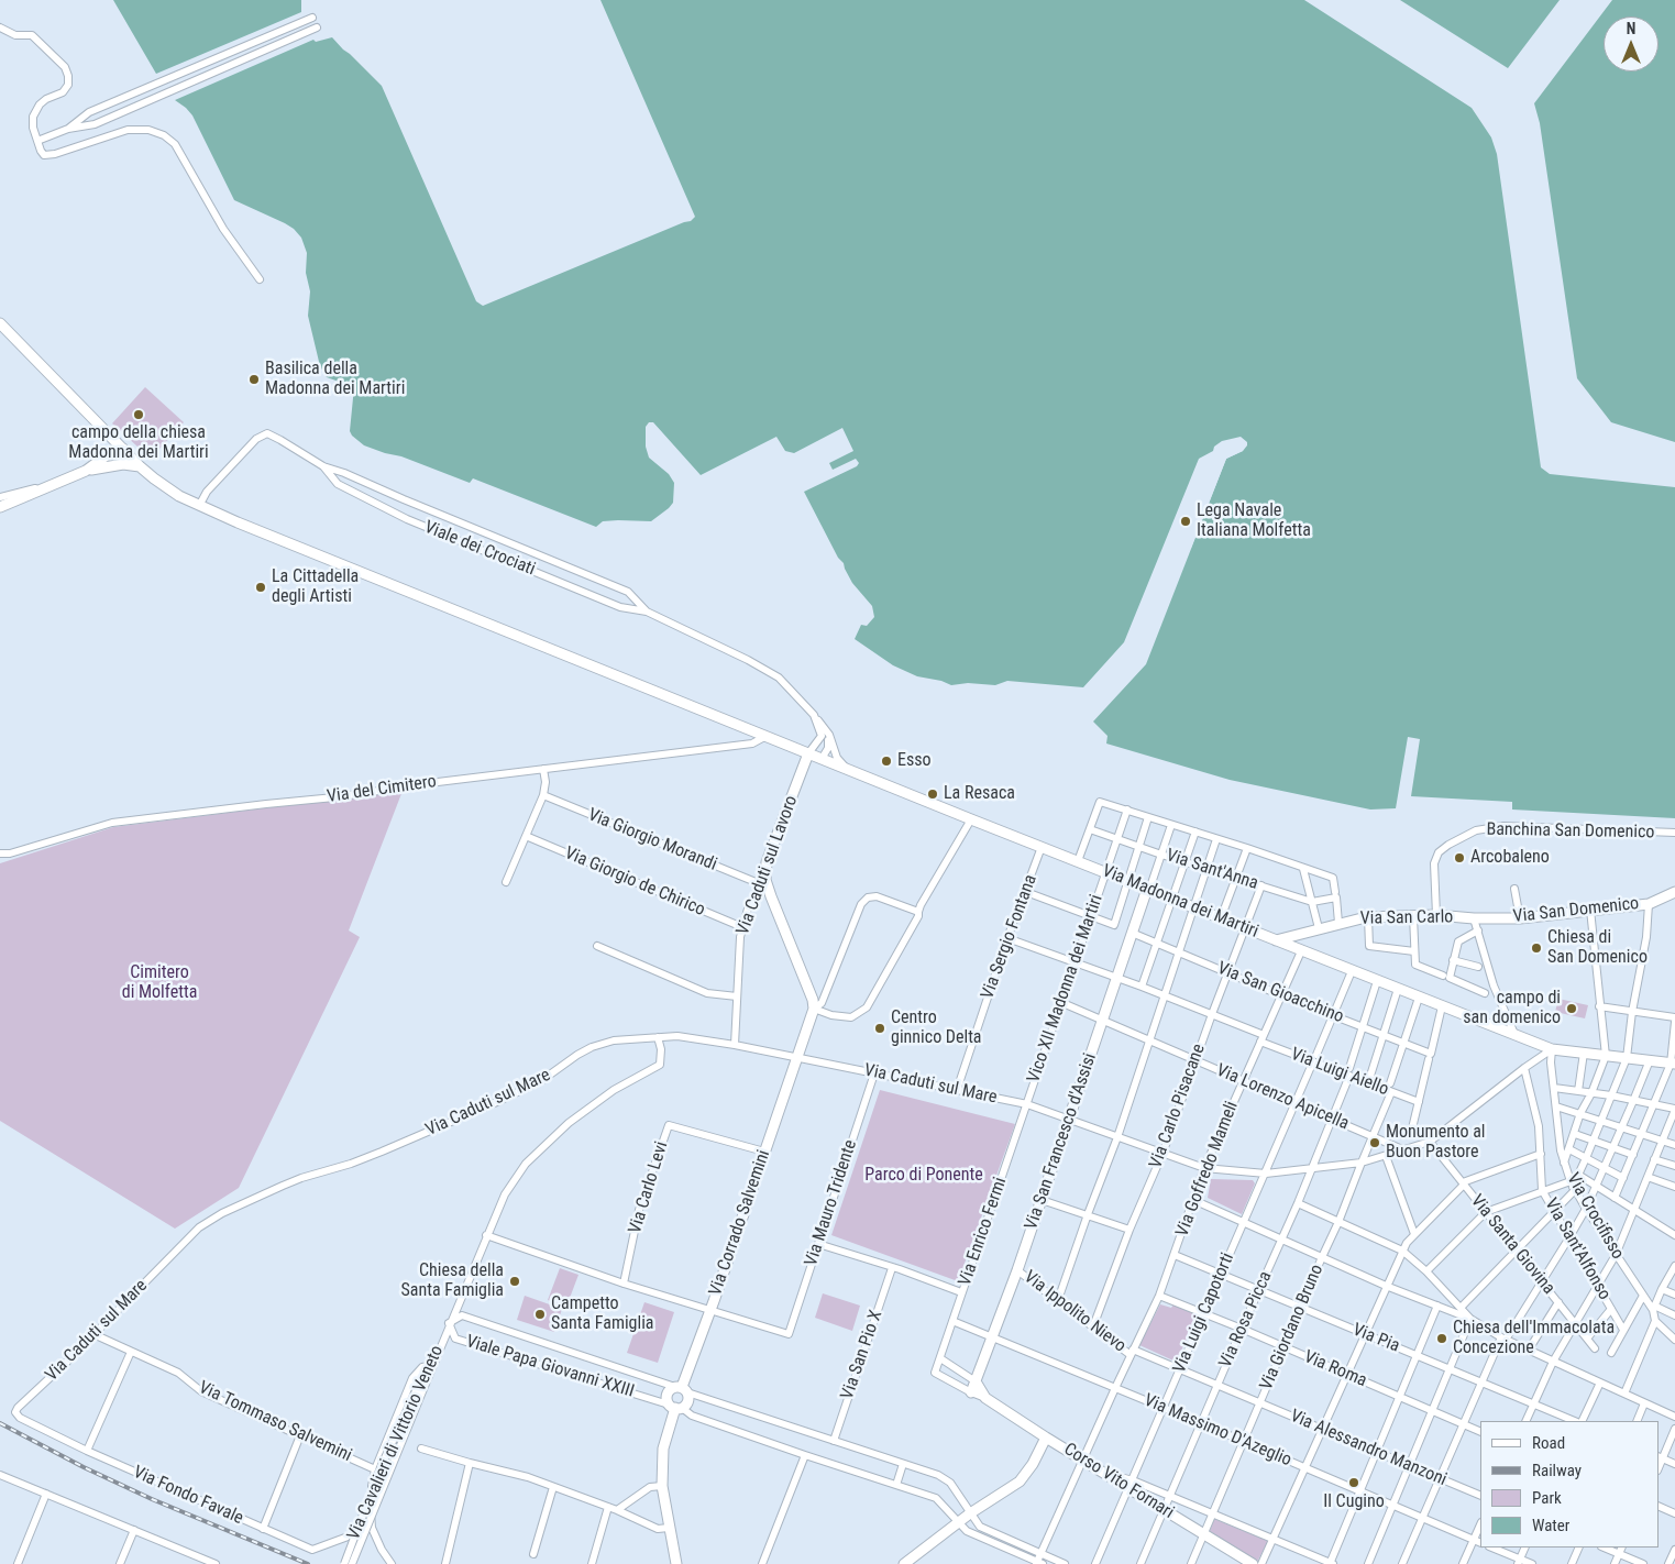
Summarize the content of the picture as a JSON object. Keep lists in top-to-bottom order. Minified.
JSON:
{"streets":{"street":["Viale dei Crociati","Via del Cimitero","Banchina San Domenico","Via Giorgio Morandi","Via Caduti sul Lavoro","Via Sant'Anna","Via Giorgio de Chirico","Via Madonna dei Martiri","Via San Domenico","Via San Carlo","Via Sergio Fontana","Vico XII Madonna dei Martiri","Via San Gioacchino","Via Luigi Aiello","Via Caduti sul Mare","Via Lorenzo Apicella","Via Carlo Pisacane","Via San Francesco d'Assisi","Via Goffredo Mameli","Via Carlo Levi","Via Mauro Tridente","Via Crocifisso","Via Corrado Salvemini","Via Enrico Fermi","Via Santa Giovina","Via Sant'Alfonso","Via Ippolito Nievo","Via Luigi Capotorti","Via Rosa Picca","Via Giordano Bruno","Via Pia","Via San Pio X","Viale Papa Giovanni XXIII","Via Roma","Via Tommaso Salvemini","Via Massimo D'Azeglio","Via Cavalieri di Vittorio Veneto","Via Alessandro Manzoni","Corso Vito Fornari","Via Fondo Favale"]},"crossings":[["Viale dei Crociati","Via Madonna dei Martiri"],["Via del Cimitero","Via Madonna dei Martiri"],["Banchina San Domenico","Via San Carlo"],["Via Giorgio Morandi","Via Caduti sul Lavoro"],["Via Caduti sul Lavoro","Via Giorgio de Chirico"],["Via Caduti sul Lavoro","Via Madonna dei Martiri"],["Via Caduti sul Lavoro","Via Caduti sul Mare"],["Via Sant'Anna","Vico XII Madonna dei Martiri"],["Via Sant'Anna","Via Carlo Pisacane"],["Via Madonna dei Martiri","Via San Carlo"],["Via Madonna dei Martiri","Via Sergio Fontana"],["Via Madonna dei Martiri","Vico XII Madonna dei Martiri"],["Via Madonna dei Martiri","Via Carlo Pisacane"],["Via Madonna dei Martiri","Via San Francesco d'Assisi"],["Via Madonna dei Martiri","Via Goffredo Mameli"],["Via Madonna dei Martiri","Via Crocifisso"],["Via Madonna dei Martiri","Via Luigi Capotorti"],["Via San Domenico","Via San Carlo"],["Via Sergio Fontana","Via Luigi Aiello"],["Via Sergio Fontana","Via Caduti sul Mare"],["Vico XII Madonna dei Martiri","Via Luigi Aiello"],["Vico XII Madonna dei Martiri","Via Caduti sul Mare"],["Vico XII Madonna dei Martiri","Via Lorenzo Apicella"],["Vico XII Madonna dei Martiri","Via Enrico Fermi"],["Via San Gioacchino","Via Carlo Pisacane"],["Via San Gioacchino","Via San Francesco d'Assisi"],["Via San Gioacchino","Via Goffredo Mameli"],["Via San Gioacchino","Via Luigi Capotorti"],["Via Luigi Aiello","Via Carlo Pisacane"],["Via Luigi Aiello","Via San Francesco d'Assisi"],["Via Luigi Aiello","Via Goffredo Mameli"],["Via Luigi Aiello","Via Luigi Capotorti"],["Via Luigi Aiello","Via Rosa Picca"],["Via Luigi Aiello","Via Giordano Bruno"],["Via Caduti sul Mare","Via Lorenzo Apicella"],["Via Caduti sul Mare","Via Carlo Pisacane"],["Via Caduti sul Mare","Via San Francesco d'Assisi"],["Via Caduti sul Mare","Via Goffredo Mameli"],["Via Caduti sul Mare","Via Mauro Tridente"],["Via Caduti sul Mare","Via Corrado Salvemini"],["Via Caduti sul Mare","Via Enrico Fermi"],["Via Caduti sul Mare","Via Santa Giovina"],["Via Caduti sul Mare","Via Luigi Capotorti"],["Via Caduti sul Mare","Via Rosa Picca"],["Via Caduti sul Mare","Via Giordano Bruno"],["Via Caduti sul Mare","Via Tommaso Salvemini"],["Via Caduti sul Mare","Via Cavalieri di Vittorio Veneto"],["Via Caduti sul Mare","Via Fondo Favale"],["Via Lorenzo Apicella","Via Carlo Pisacane"],["Via Lorenzo Apicella","Via San Francesco d'Assisi"],["Via Lorenzo Apicella","Via Goffredo Mameli"],["Via Lorenzo Apicella","Via Luigi Capotorti"],["Via Lorenzo Apicella","Via Rosa Picca"],["Via Lorenzo Apicella","Via Giordano Bruno"],["Via Carlo Pisacane","Via Ippolito Nievo"],["Via San Francesco d'Assisi","Via Ippolito Nievo"],["Via San Francesco d'Assisi","Via Massimo D'Azeglio"],["Via San Francesco d'Assisi","Corso Vito Fornari"],["Via Goffredo Mameli","Via Ippolito Nievo"],["Via Goffredo Mameli","Via Pia"],["Via Goffredo Mameli","Viale Papa Giovanni XXIII"],["Via Goffredo Mameli","Via Roma"],["Via Goffredo Mameli","Via Massimo D'Azeglio"],["Via Goffredo Mameli","Via Alessandro Manzoni"],["Via Goffredo Mameli","Corso Vito Fornari"],["Via Carlo Levi","Via Corrado Salvemini"],["Via Mauro Tridente","Via Corrado Salvemini"],["Via Corrado Salvemini","Viale Papa Giovanni XXIII"],["Via Enrico Fermi","Via Massimo D'Azeglio"],["Via Enrico Fermi","Corso Vito Fornari"],["Via Ippolito Nievo","Via Alessandro Manzoni"],["Via Luigi Capotorti","Via Pia"],["Via Luigi Capotorti","Via Roma"],["Via Luigi Capotorti","Via Massimo D'Azeglio"],["Via Luigi Capotorti","Via Alessandro Manzoni"],["Via Luigi Capotorti","Corso Vito Fornari"],["Via Rosa Picca","Via Pia"],["Via Rosa Picca","Via Roma"],["Via Rosa Picca","Via Massimo D'Azeglio"],["Via Rosa Picca","Via Alessandro Manzoni"],["Via Rosa Picca","Corso Vito Fornari"],["Via Giordano Bruno","Via Pia"],["Via Giordano Bruno","Via Roma"],["Via Giordano Bruno","Via Massimo D'Azeglio"],["Via Giordano Bruno","Via Alessandro Manzoni"],["Via Giordano Bruno","Corso Vito Fornari"],["Via San Pio X","Viale Papa Giovanni XXIII"],["Viale Papa Giovanni XXIII","Via Cavalieri di Vittorio Veneto"]],"parks":["Cimitero di Molfetta","Parco di Ponente"],"places":["Basilica della Madonna dei Martiri","campo della chiesa Madonna dei Martiri","Lega Navale Italiana Molfetta","La Cittadella degli Artisti","Esso","La Resaca","Arcobaleno","Chiesa di San Domenico","campo di san domenico","Centro ginnico Delta","Monumento al Buon Pastore","Chiesa della Santa Famiglia","Campetto Santa Famiglia","Chiesa dell'Immacolata Concezione","Il Cugino"],"legend":["Road","Railway","Park","Water"],"north":"top"}
